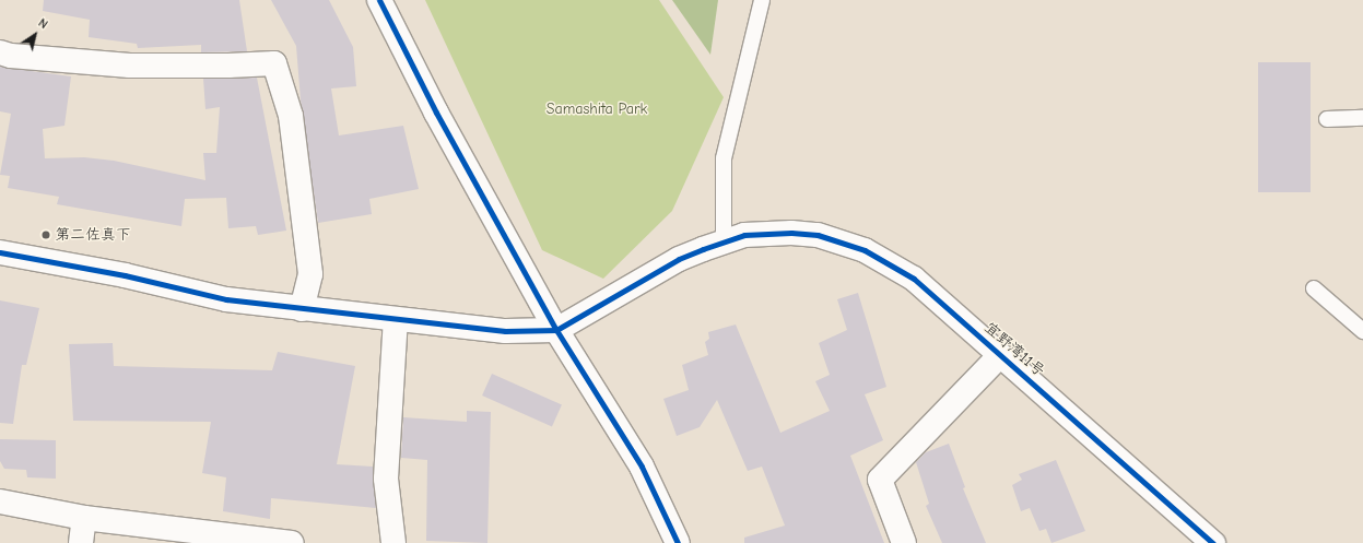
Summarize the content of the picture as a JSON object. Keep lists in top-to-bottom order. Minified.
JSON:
{"streets":{"street":["宜野湾11号"]},"parks":["Samashita Park"],"places":["第二佐真下"],"north":"top right"}
